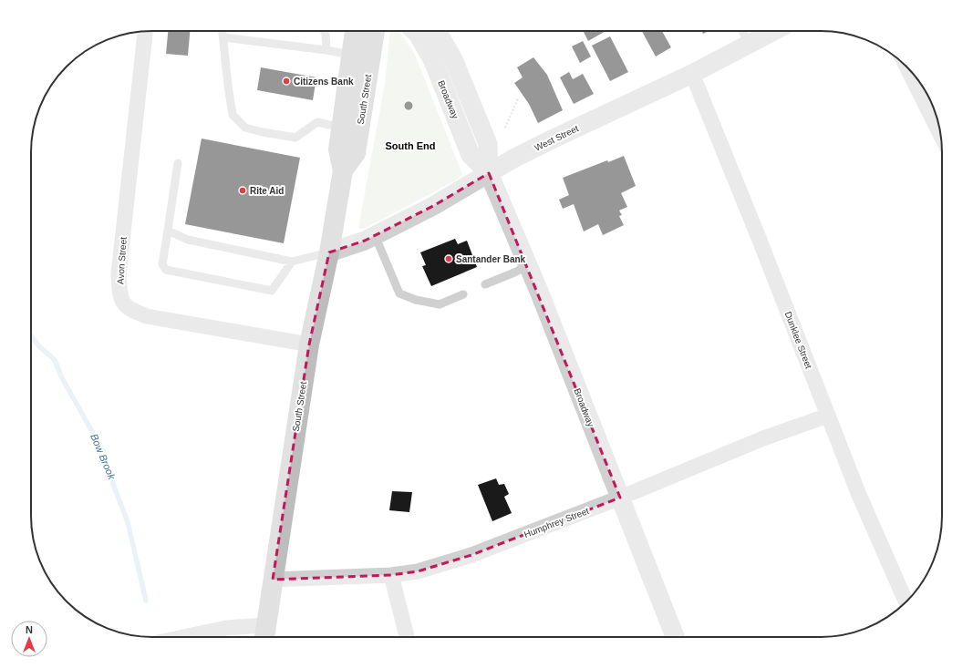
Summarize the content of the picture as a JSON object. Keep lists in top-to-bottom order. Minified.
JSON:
{"streets":{"main road":["South Street"],"street":["Broadway","West Street","Avon Street","Dunklee Street","Humphrey Street"]},"crossings":[["South Street","West Street"],["South Street","Avon Street"],["South Street","Humphrey Street"],["Broadway","West Street"],["Broadway","Humphrey Street"],["West Street","Dunklee Street"],["Dunklee Street","Humphrey Street"]],"districts":["South End"],"water":["Bow Brook"],"places":["Citizens Bank","Rite Aid","Santander Bank"],"north":"top"}
